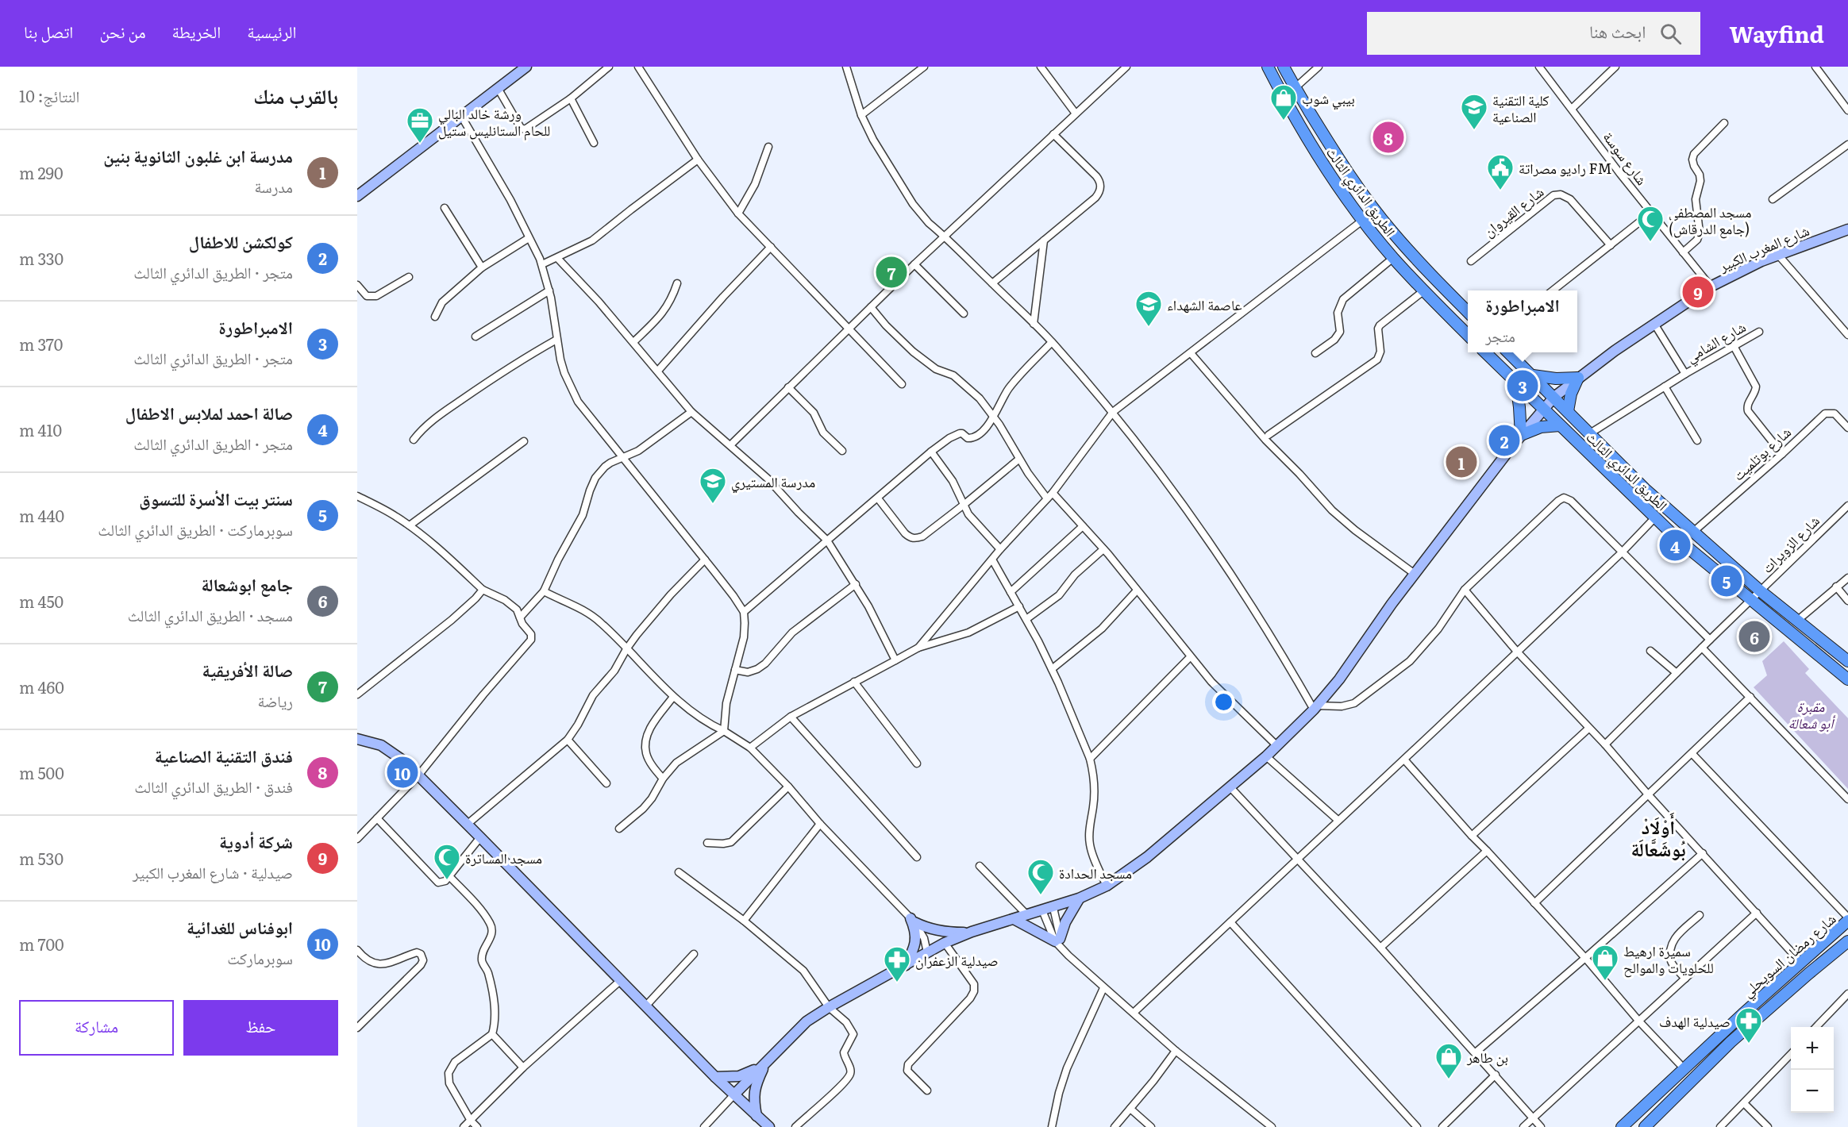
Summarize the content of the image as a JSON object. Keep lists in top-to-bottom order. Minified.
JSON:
{"streets":{"main road":["الطريق الدائري الثالث","شارع رمضان السويحلي"],"street":["شارع سوسة","شارع القيروان","شارع المغرب الكبير","شارع الشامي","شارع بوتلميت","شارع الزويرات"]},"crossings":[["شارع سوسة","شارع المغرب الكبير"],["الطريق الدائري الثالث","شارع المغرب الكبير"],["الطريق الدائري الثالث","شارع الشامي"],["الطريق الدائري الثالث","شارع بوتلميت"],["الطريق الدائري الثالث","شارع الزويرات"],["شارع المغرب الكبير","شارع الشامي"]],"districts":["أَوْلَادْ بُوشَعَّالَة"],"parks":["مقبرة أبو شعالة"],"places":{"shop":["بيبي شوب","سميرة ارهيط للحلويات والموالح","بن طاهر"],"school or university":["كلية التقنية الصناعية","عاصمة الشهداء","مدرسة المستيري"],"office":["ورشة خالد البالي للحام الستانليس ستيل"],"public building":["راديو مصراتة FM"],"mosque":["مسجد المصطفى (جامع الدرقاش)","مسجد المساترة","مسجد الحدادة"],"pharmacy":["صيدلية الزعفران","صيدلية الهدف"]},"page":{"header":"Wayfind","search":"ابحث هنا","nav":["الرئيسية","الخريطة","من نحن","اتصل بنا"],"heading":["بالقرب منك","النتائج: 10"],"pins":["8","7","9","3","2","1","4","5","6","10"],"list":[{"mark":"1","name":"مدرسة ابن غلبون الثانوية بنين","note":"مدرسة","value":"290 m"},{"mark":"2","name":"كولكشن للاطفال","note":"متجر · الطريق الدائري الثالث","value":"330 m"},{"mark":"3","name":"الامبراطورة","note":"متجر · الطريق الدائري الثالث","value":"370 m"},{"mark":"4","name":"صالة احمد لملابس الاطفال","note":"متجر · الطريق الدائري الثالث","value":"410 m"},{"mark":"5","name":"سنتر بيت الأسرة للتسوق","note":"سوبرماركت · الطريق الدائري الثالث","value":"440 m"},{"mark":"6","name":"جامع ابوشعالة","note":"مسجد · الطريق الدائري الثالث","value":"450 m"},{"mark":"7","name":"صالة الأفريقية","note":"رياضة","value":"460 m"},{"mark":"8","name":"فندق التقنية الصناعية","note":"فندق · الطريق الدائري الثالث","value":"500 m"},{"mark":"9","name":"شركة أدوية","note":"صيدلية · شارع المغرب الكبير","value":"530 m"},{"mark":"10","name":"ابوفناس للغدائية","note":"سوبرماركت","value":"700 m"}],"popup":["الامبراطورة","متجر"],"buttons":["حفظ","مشاركة"],"map_buttons":["+","−"]}}
